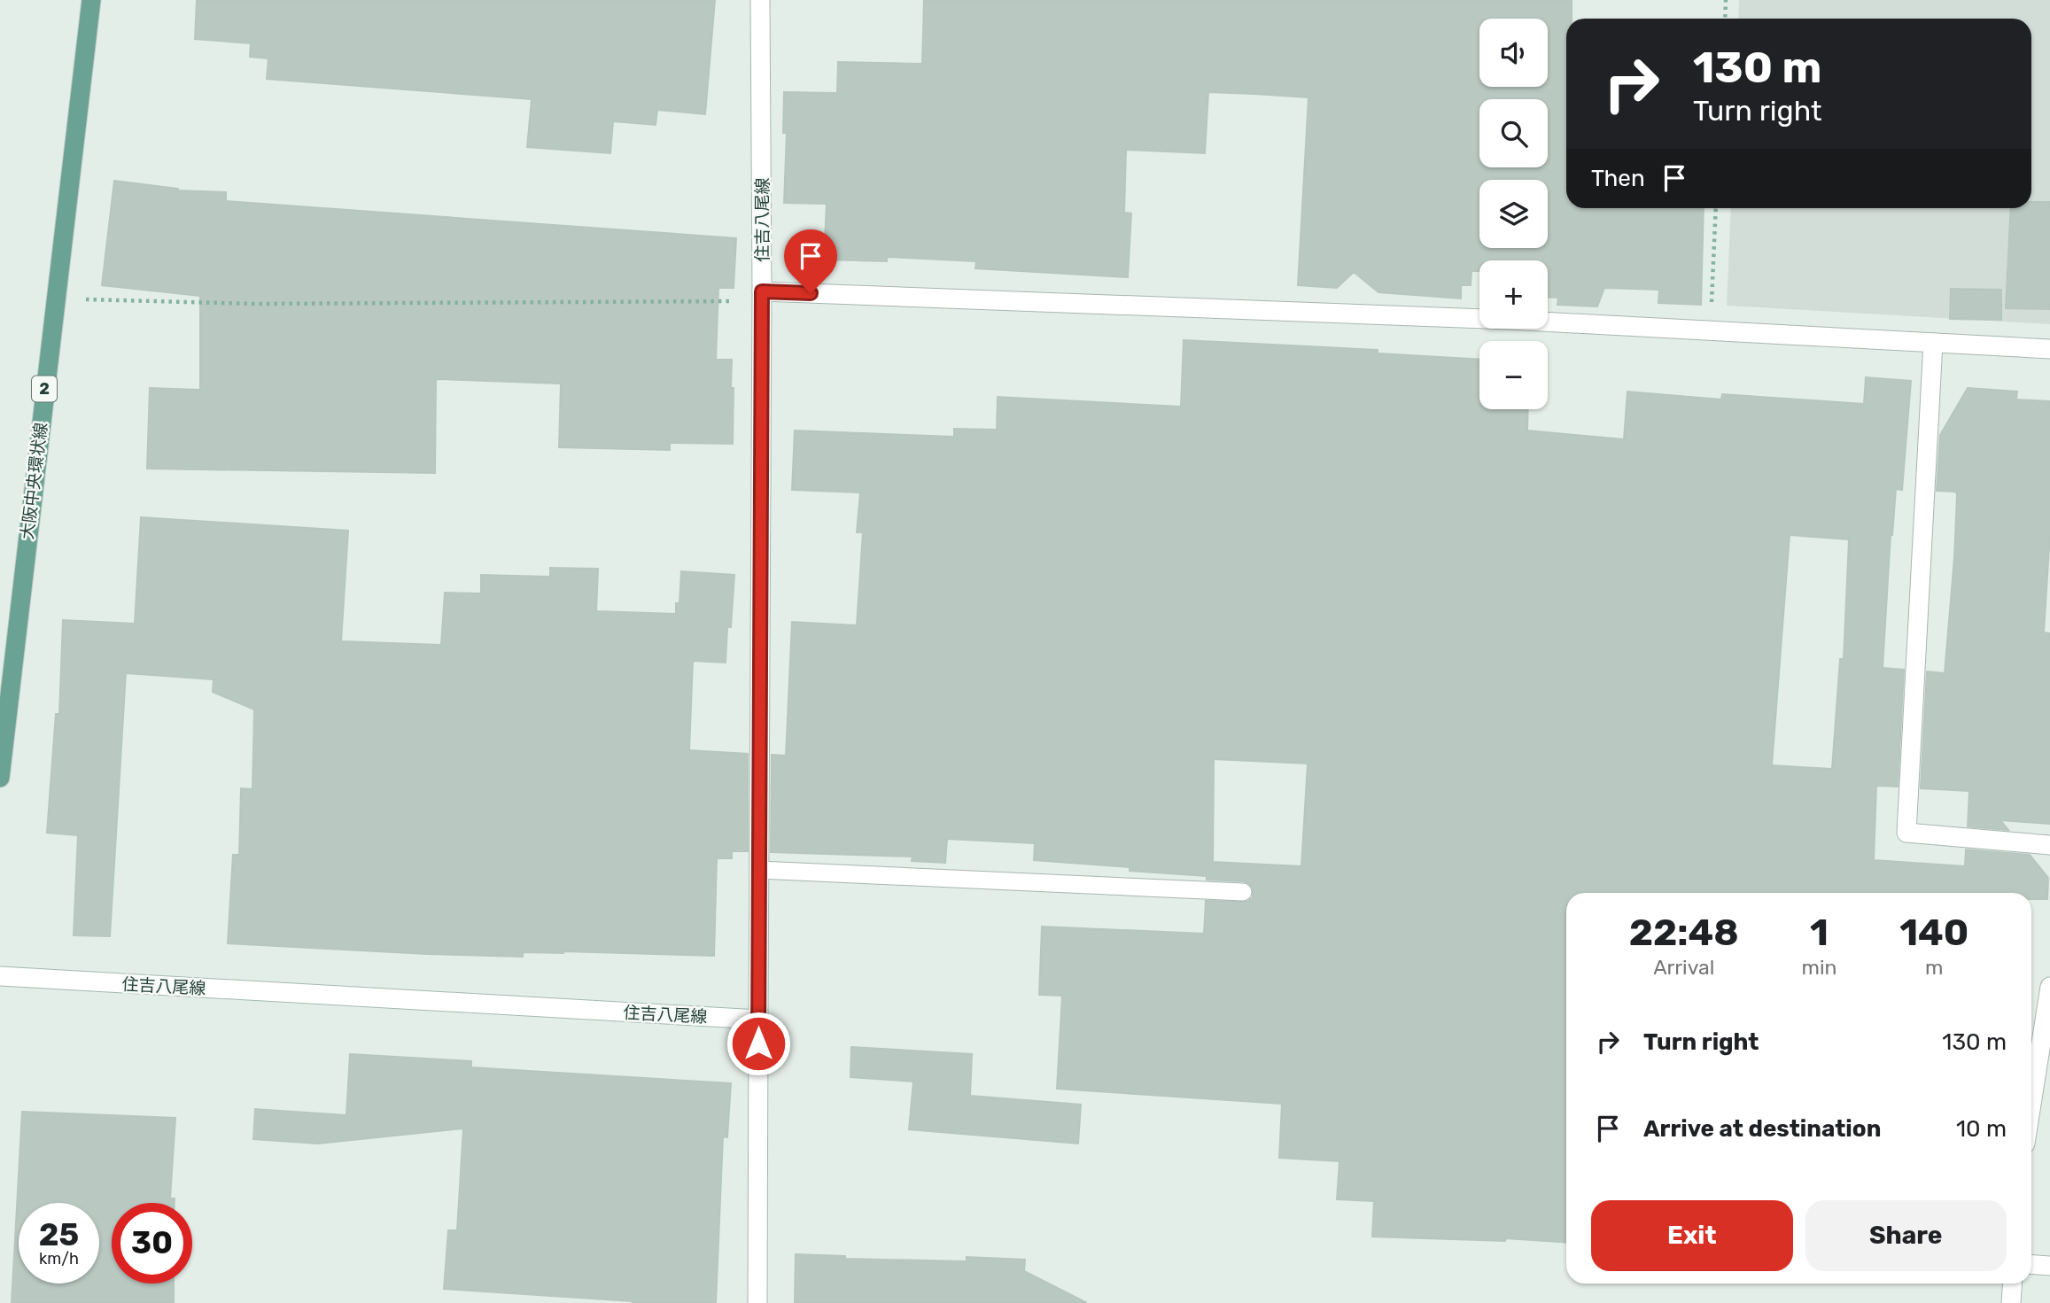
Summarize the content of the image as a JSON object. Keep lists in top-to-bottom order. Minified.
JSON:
{"streets":{"main road":["2","大阪中央環状線"],"street":["住吉八尾線"]},"page":{"map_buttons":["+","−"],"turn":["130 m","Turn right"],"then":"Then","eta":["22:48","Arrival","1","min","140","m"],"list":[{"name":"Turn right","value":"130 m"},{"name":"Arrive at destination","value":"10 m"}],"buttons":["Exit","Share"],"speed":"25 km/h","limit":"30"}}
